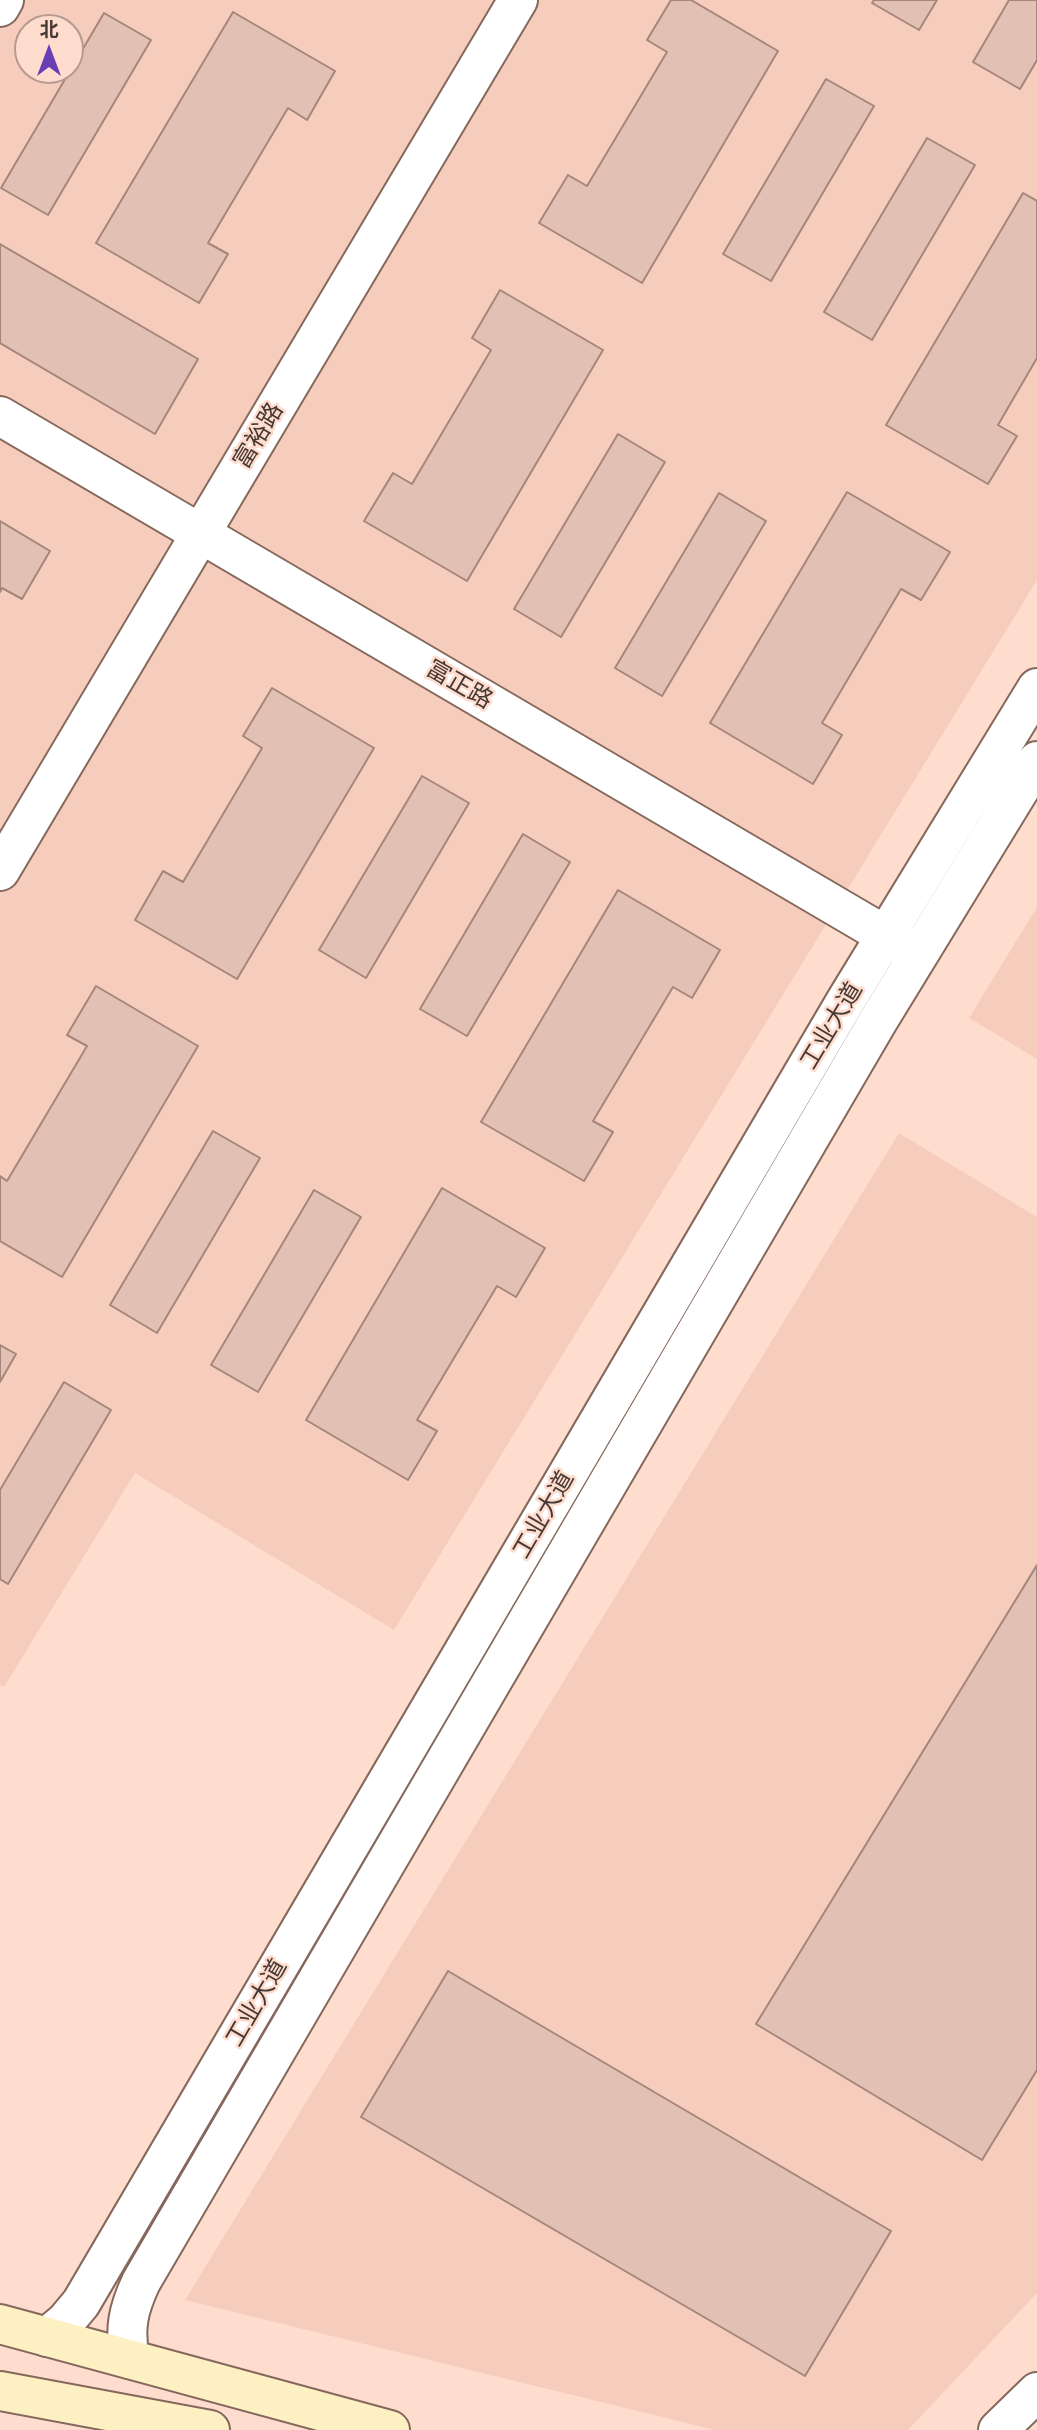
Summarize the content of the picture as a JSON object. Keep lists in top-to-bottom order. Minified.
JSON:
{"streets":{"street":["富裕路","富正路","工业大道"]},"crossings":[["富裕路","富正路"],["富正路","工业大道"]],"north":"top"}
